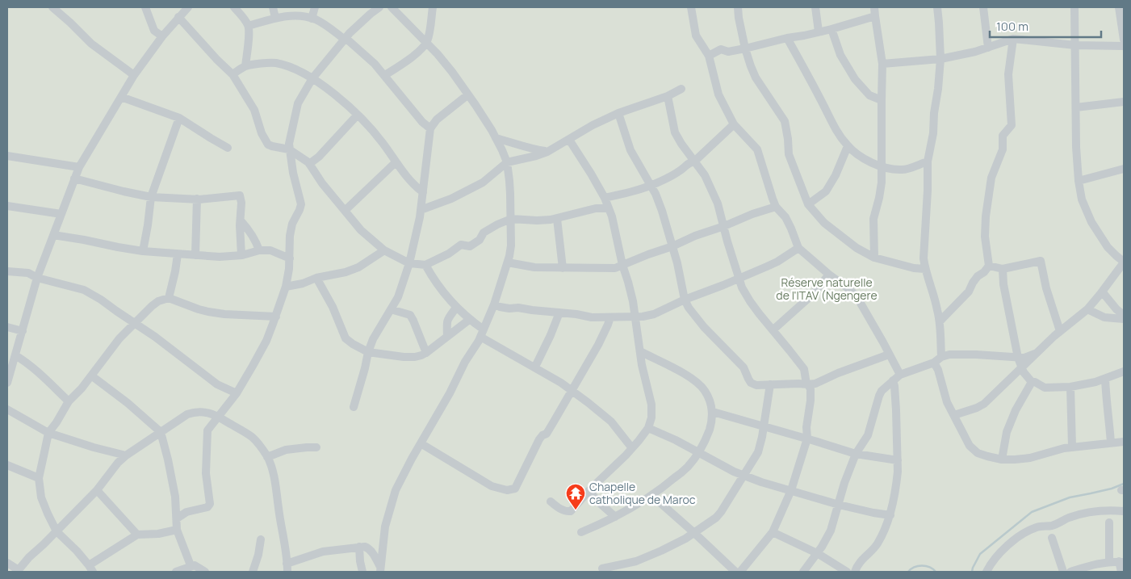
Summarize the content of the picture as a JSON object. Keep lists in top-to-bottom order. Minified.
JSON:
{"parks":["Réserve naturelle de l'ITAV (Ngengere"],"places":{"temple":["Chapelle catholique de Maroc"]},"scale_bar":"100 m"}
